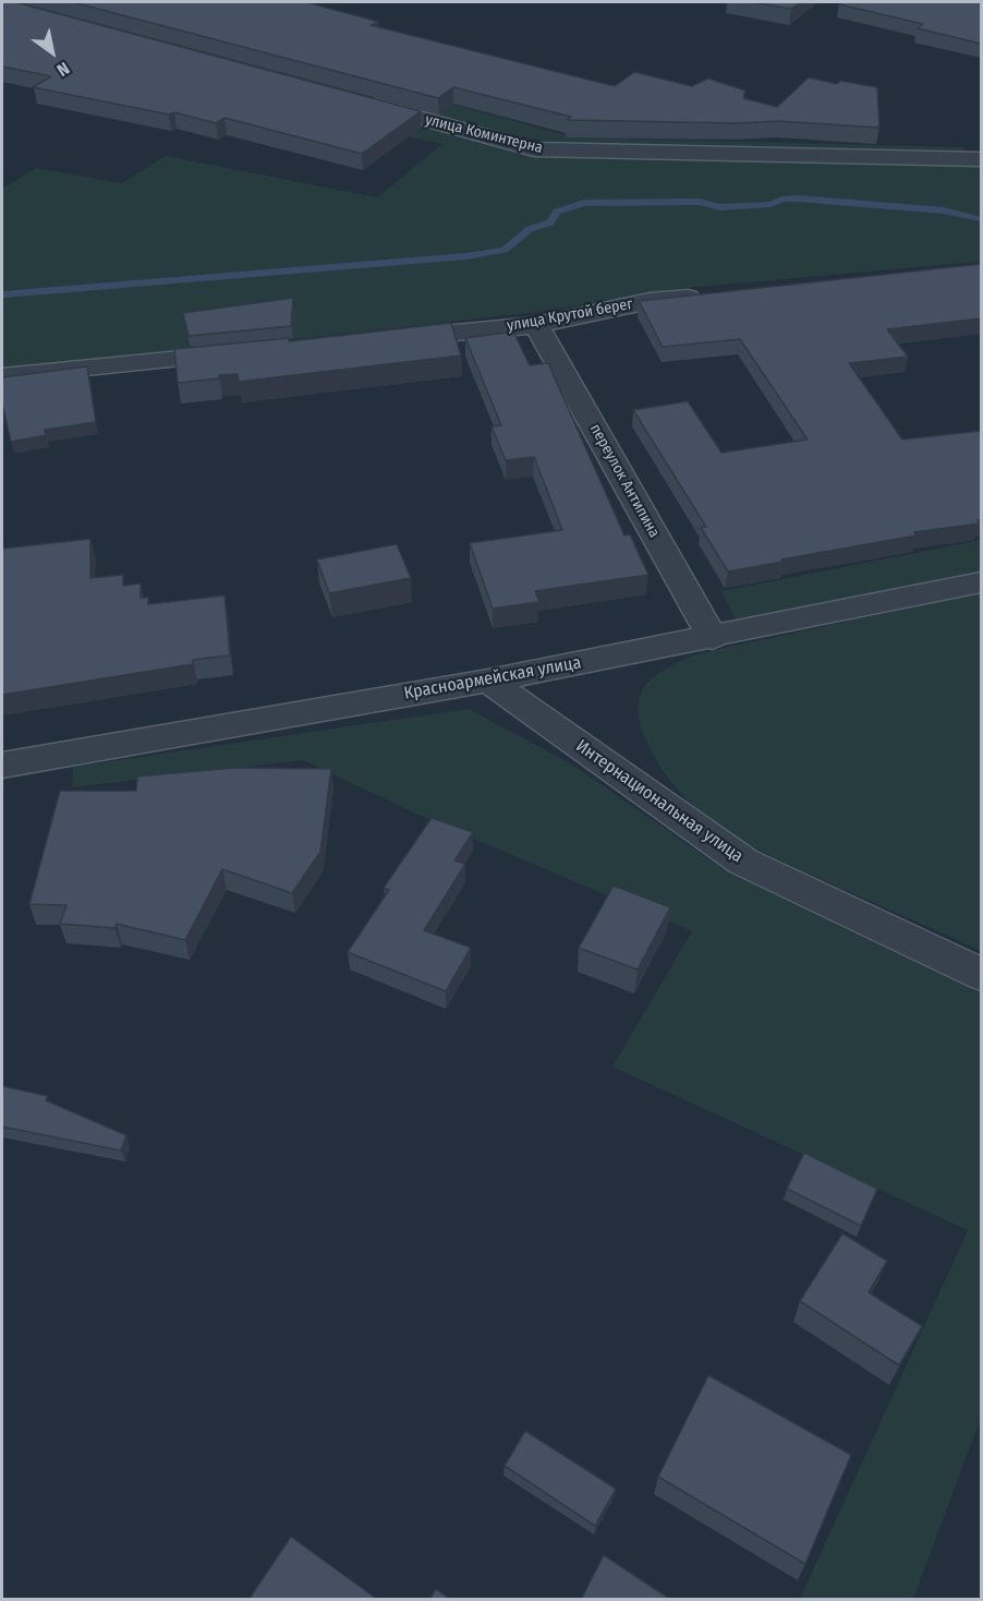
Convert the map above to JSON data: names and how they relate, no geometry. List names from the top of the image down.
{
  "streets": {
    "street": [
      "улица Коминтерна",
      "улица Крутой берег",
      "переулок Антипина",
      "Красноармейская улица",
      "Интернациональная улица"
    ]
  },
  "crossings": [
    ["улица Крутой берег", "переулок Антипина"],
    ["переулок Антипина", "Красноармейская улица"],
    ["Красноармейская улица", "Интернациональная улица"]
  ],
  "north": "bottom right"
}
